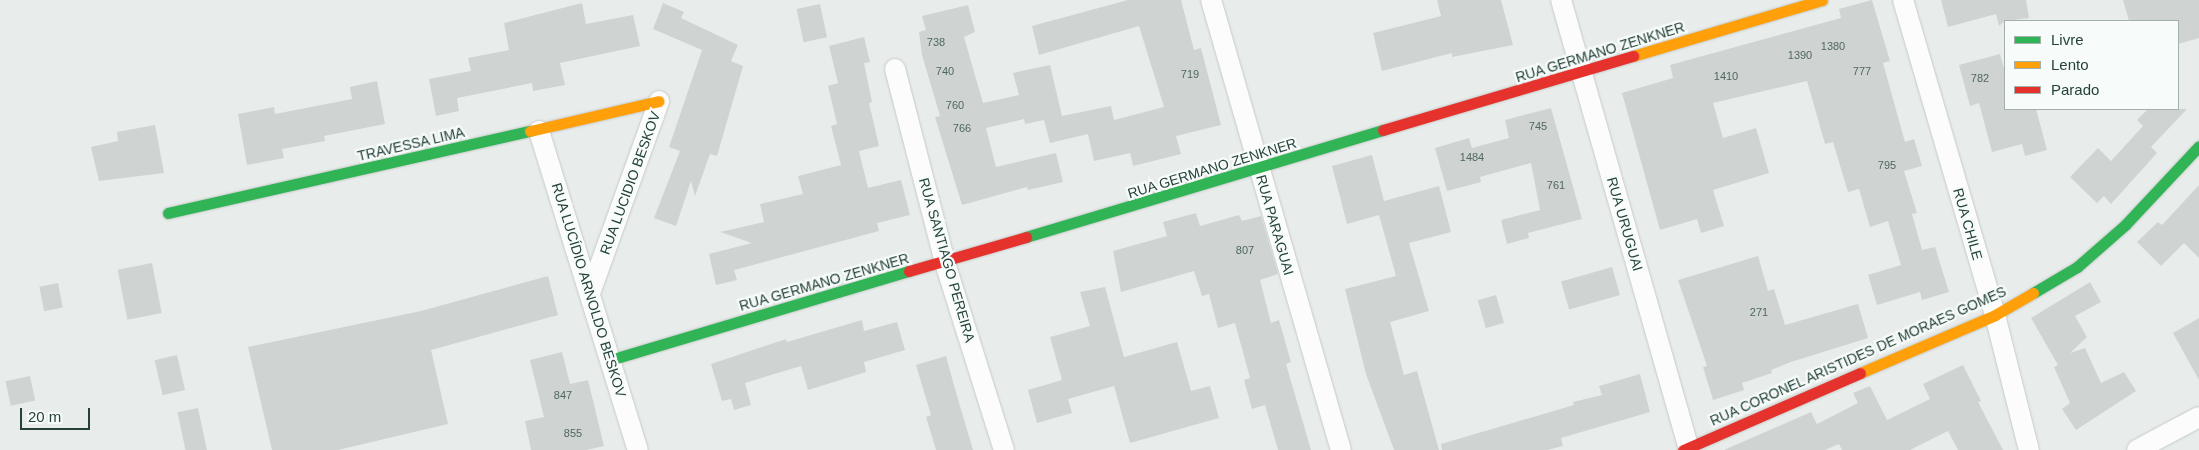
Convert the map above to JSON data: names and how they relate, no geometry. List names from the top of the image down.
{
  "streets": {
    "street": [
      "RUA GERMANO ZENKNER",
      "TRAVESSA LIMA",
      "RUA LUCIDIO BESKOV",
      "RUA URUGUAI",
      "RUA CHILE",
      "RUA PARAGUAI",
      "RUA SANTIAGO PEREIRA",
      "RUA LUCÍDIO ARNOLDO BESKOV",
      "RUA CORONEL ARISTIDES DE MORAES GOMES"
    ]
  },
  "crossings": [
    ["RUA GERMANO ZENKNER", "RUA URUGUAI"],
    ["RUA GERMANO ZENKNER", "RUA PARAGUAI"],
    ["RUA GERMANO ZENKNER", "RUA SANTIAGO PEREIRA"],
    ["RUA GERMANO ZENKNER", "RUA LUCÍDIO ARNOLDO BESKOV"],
    ["TRAVESSA LIMA", "RUA LUCIDIO BESKOV"],
    ["TRAVESSA LIMA", "RUA LUCÍDIO ARNOLDO BESKOV"],
    ["RUA LUCIDIO BESKOV", "RUA LUCÍDIO ARNOLDO BESKOV"],
    ["RUA URUGUAI", "RUA CORONEL ARISTIDES DE MORAES GOMES"],
    ["RUA CHILE", "RUA CORONEL ARISTIDES DE MORAES GOMES"]
  ],
  "house_numbers": [
    "738",
    "1380",
    "1390",
    "740",
    "777",
    "719",
    "1410",
    "782",
    "760",
    "745",
    "766",
    "1484",
    "795",
    "761",
    "807",
    "271",
    "847",
    "855"
  ],
  "legend": ["Livre", "Lento", "Parado"],
  "scale_bar": "20 m"
}
